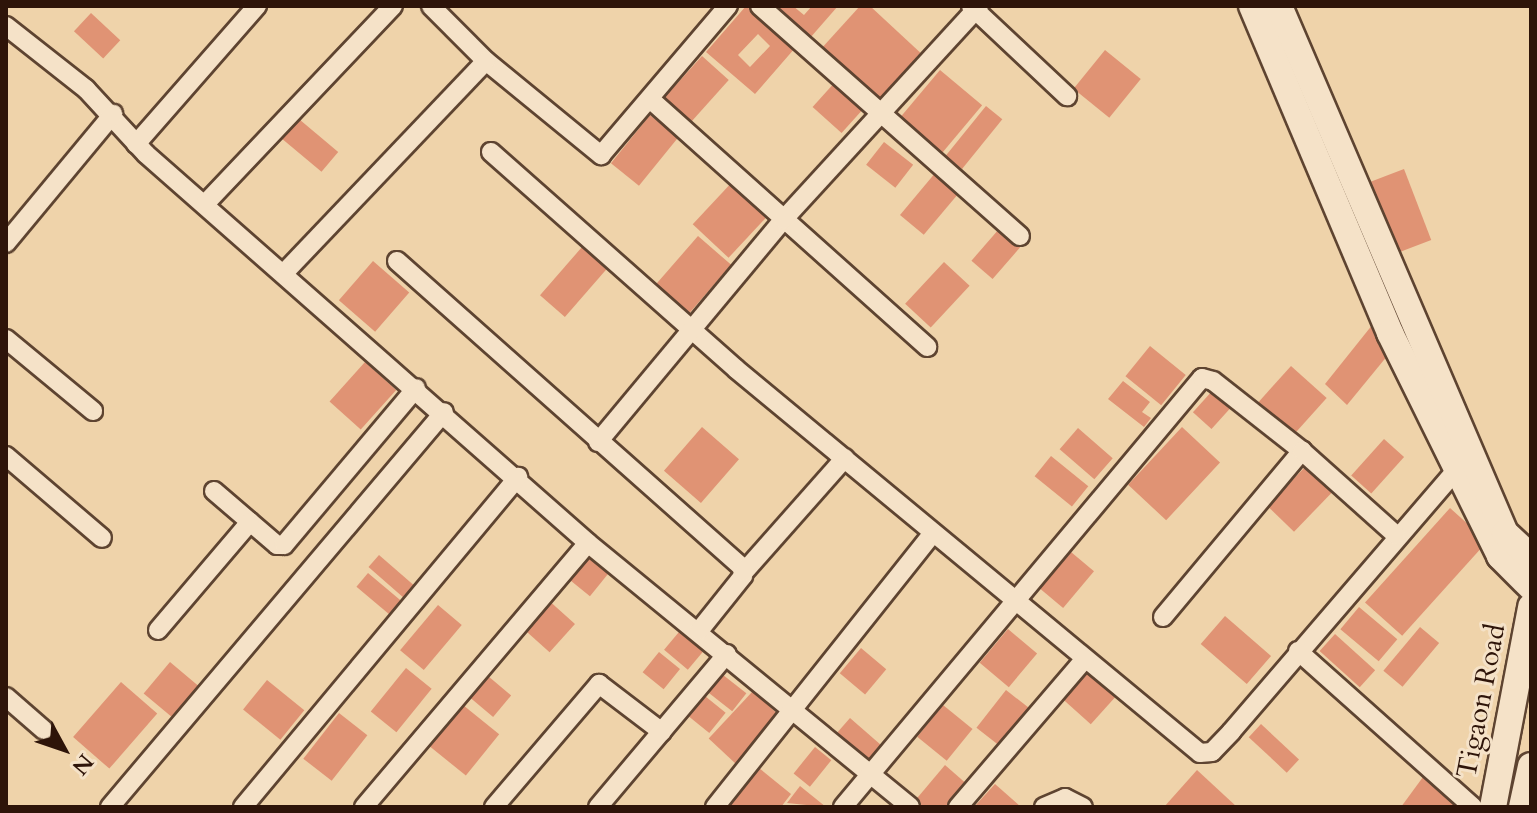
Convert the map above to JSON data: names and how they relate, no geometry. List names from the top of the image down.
{
  "streets": {
    "street": ["Tigaon Road"]
  },
  "north": "bottom right"
}
